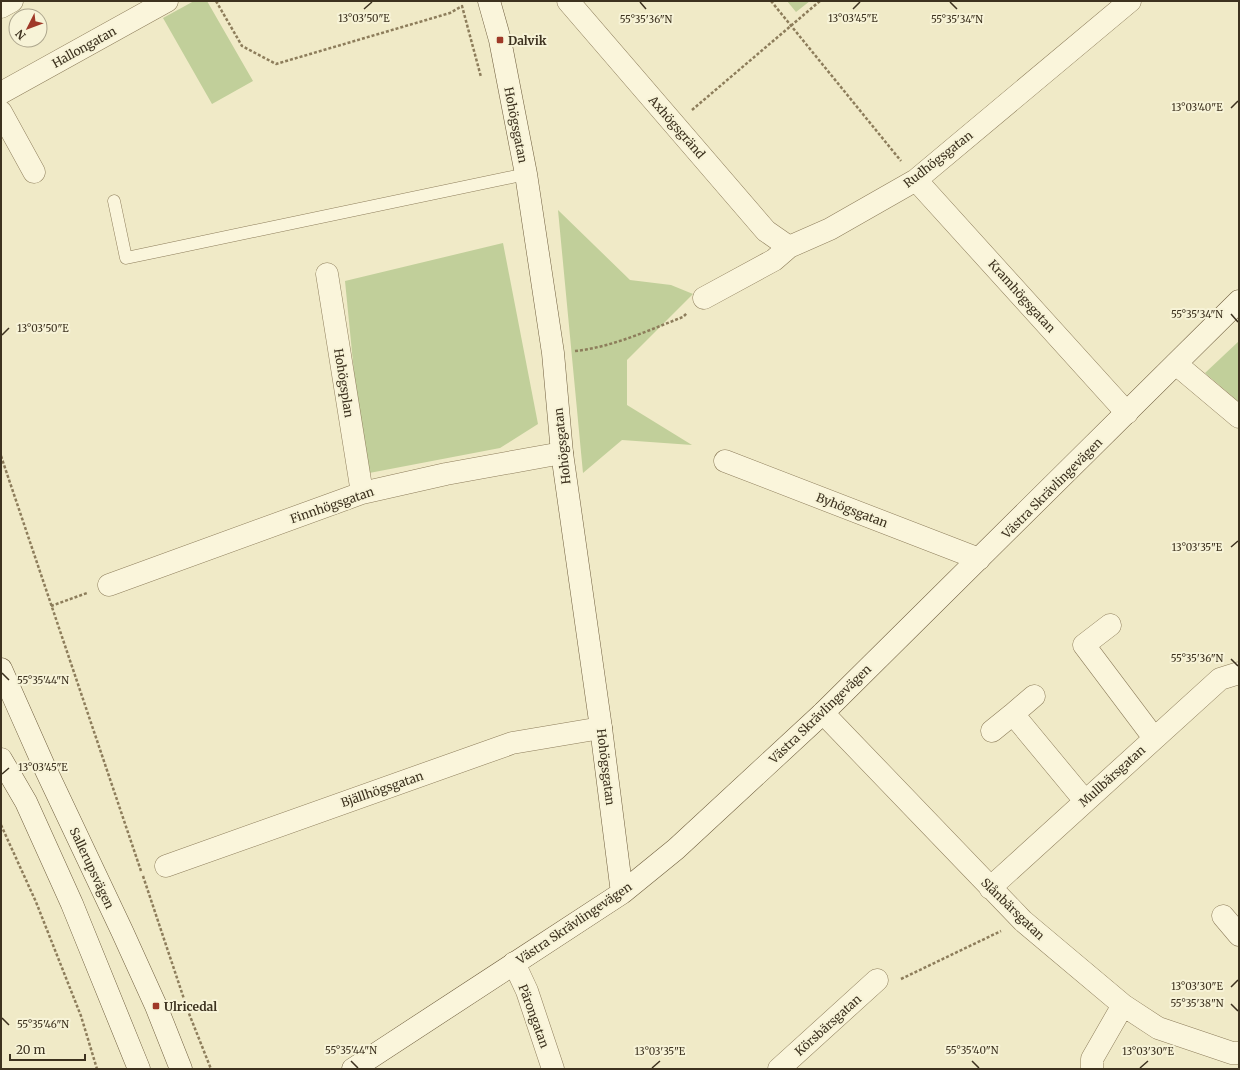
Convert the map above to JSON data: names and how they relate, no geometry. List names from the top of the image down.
{
  "streets": {
    "street": [
      "Hallongatan",
      "Hohögsgatan",
      "Axhögsgränd",
      "Rudhögsgatan",
      "Kramhögsgatan",
      "Hohögsplan",
      "Västra Skrävlingevägen",
      "Finnhögsgatan",
      "Byhögsgatan",
      "Mullbärsgatan",
      "Bjällhögsgatan",
      "Sallerupsvägen",
      "Slånbärsgatan",
      "Pärongatan",
      "Körsbärsgatan"
    ]
  },
  "crossings": [
    ["Hohögsgatan", "Västra Skrävlingevägen"],
    ["Hohögsgatan", "Finnhögsgatan"],
    ["Hohögsgatan", "Bjällhögsgatan"],
    ["Axhögsgränd", "Rudhögsgatan"],
    ["Rudhögsgatan", "Kramhögsgatan"],
    ["Kramhögsgatan", "Västra Skrävlingevägen"],
    ["Hohögsplan", "Finnhögsgatan"],
    ["Västra Skrävlingevägen", "Byhögsgatan"],
    ["Västra Skrävlingevägen", "Slånbärsgatan"],
    ["Västra Skrävlingevägen", "Pärongatan"],
    ["Mullbärsgatan", "Slånbärsgatan"]
  ],
  "places": {
    "transit": ["Dalvik", "Ulricedal"]
  },
  "scale_bar": "20 m",
  "north": "bottom left",
  "coordinates": [
    "13°03'50\"E",
    "13°03'45\"E",
    "55°35'36\"N",
    "55°35'34\"N",
    "13°03'40\"E",
    "13°03'35\"E",
    "55°35'44\"N",
    "13°03'30\"E",
    "55°35'38\"N",
    "55°35'46\"N",
    "55°35'40\"N"
  ]
}
